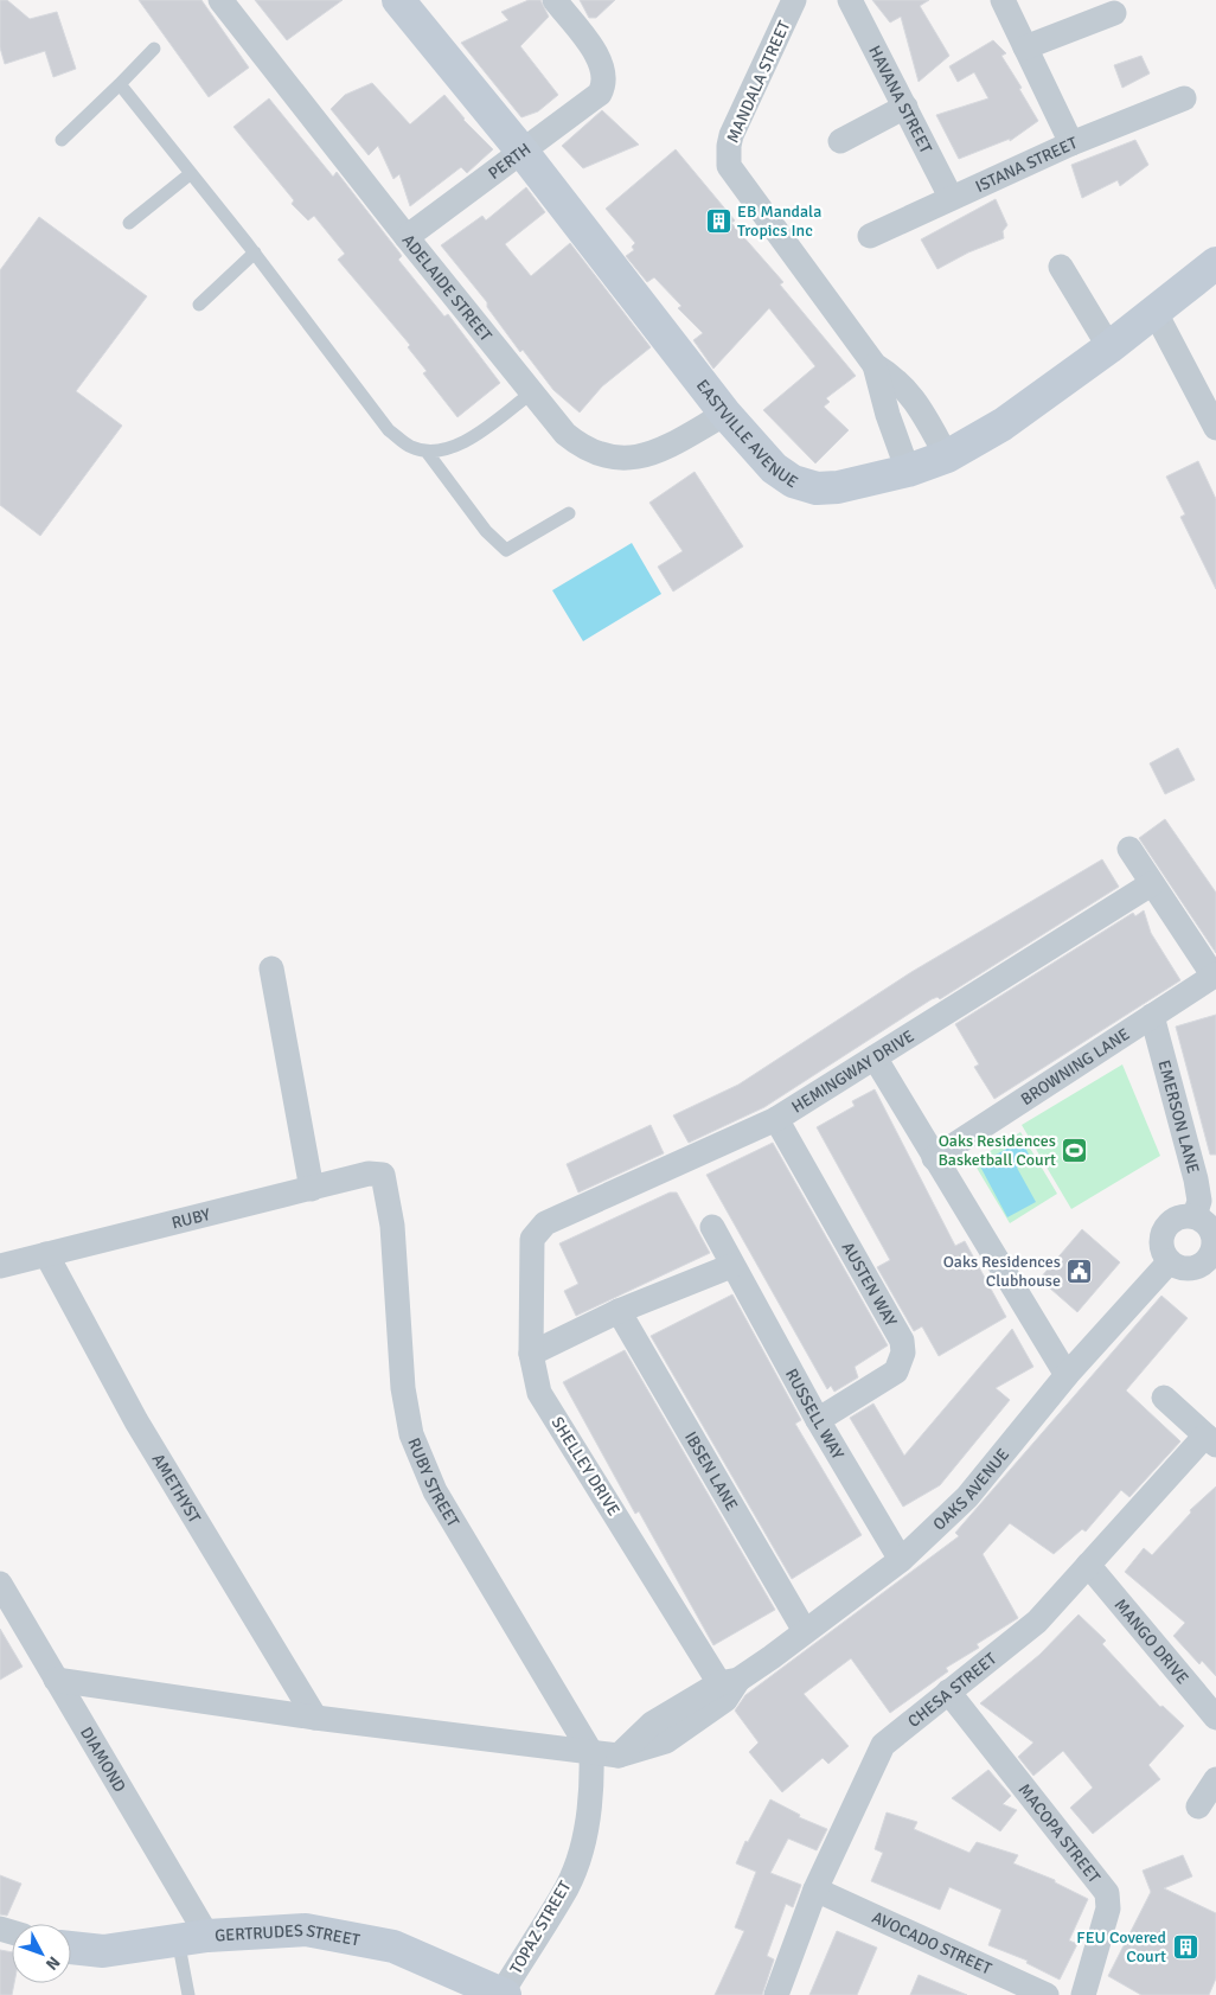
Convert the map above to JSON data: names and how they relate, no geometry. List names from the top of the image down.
{
  "streets": {
    "street": [
      "MANDALA STREET",
      "HAVANA STREET",
      "PERTH",
      "ISTANA STREET",
      "ADELAIDE STREET",
      "EASTVILLE AVENUE",
      "BROWNING LANE",
      "HEMINGWAY DRIVE",
      "EMERSON LANE",
      "RUBY",
      "AUSTEN WAY",
      "RUSSELL WAY",
      "SHELLEY DRIVE",
      "IBSEN LANE",
      "RUBY STREET",
      "OAKS AVENUE",
      "AMETHYST",
      "MANGO DRIVE",
      "CHESA STREET",
      "DIAMOND",
      "MACOPA STREET",
      "TOPAZ STREET",
      "GERTRUDES STREET",
      "AVOCADO STREET"
    ]
  },
  "crossings": [
    ["HAVANA STREET", "ISTANA STREET"],
    ["PERTH", "ADELAIDE STREET"],
    ["PERTH", "EASTVILLE AVENUE"],
    ["ADELAIDE STREET", "EASTVILLE AVENUE"],
    ["BROWNING LANE", "EMERSON LANE"],
    ["HEMINGWAY DRIVE", "AUSTEN WAY"],
    ["HEMINGWAY DRIVE", "SHELLEY DRIVE"],
    ["EMERSON LANE", "OAKS AVENUE"],
    ["RUBY", "RUBY STREET"],
    ["RUBY", "AMETHYST"],
    ["AUSTEN WAY", "RUSSELL WAY"],
    ["RUSSELL WAY", "OAKS AVENUE"],
    ["SHELLEY DRIVE", "OAKS AVENUE"],
    ["IBSEN LANE", "OAKS AVENUE"],
    ["RUBY STREET", "OAKS AVENUE"],
    ["RUBY STREET", "TOPAZ STREET"],
    ["OAKS AVENUE", "AMETHYST"],
    ["OAKS AVENUE", "DIAMOND"],
    ["OAKS AVENUE", "TOPAZ STREET"],
    ["MANGO DRIVE", "CHESA STREET"],
    ["CHESA STREET", "MACOPA STREET"],
    ["CHESA STREET", "AVOCADO STREET"],
    ["DIAMOND", "GERTRUDES STREET"],
    ["TOPAZ STREET", "GERTRUDES STREET"]
  ],
  "places": {
    "building": ["EB Mandala Tropics Inc", "FEU Covered Court"],
    "sports": ["Oaks Residences Basketball Court"],
    "public building": ["Oaks Residences Clubhouse"]
  },
  "north": "bottom right"
}
